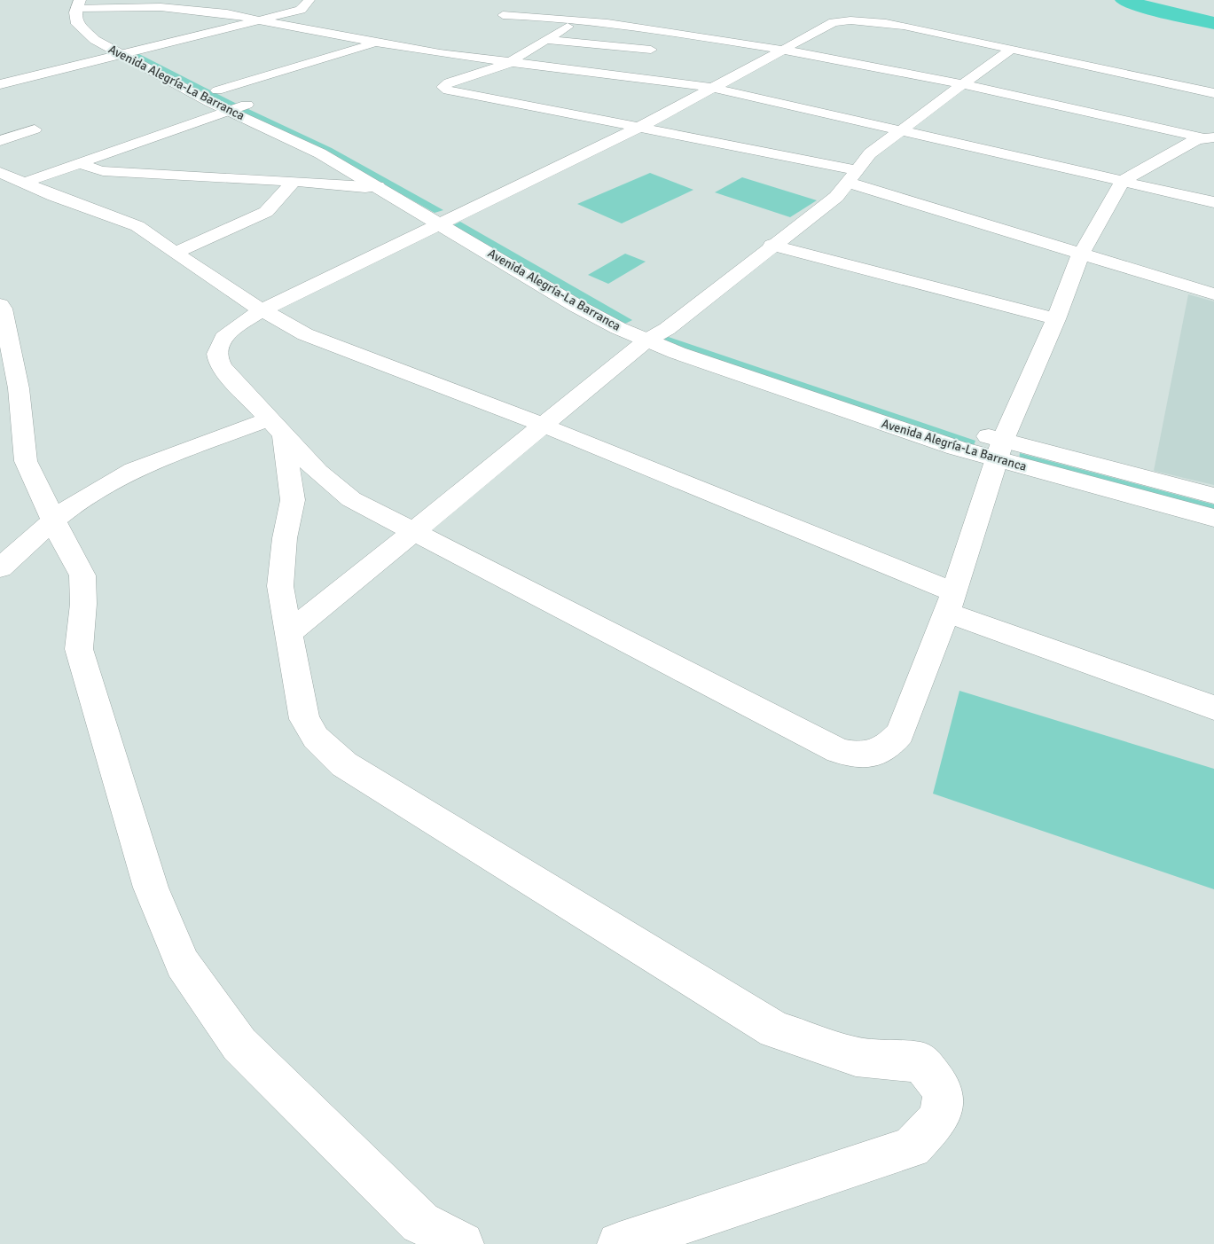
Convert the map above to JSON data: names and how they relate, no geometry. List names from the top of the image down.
{
  "streets": {
    "main road": ["Avenida Alegría-La Barranca"]
  }
}
